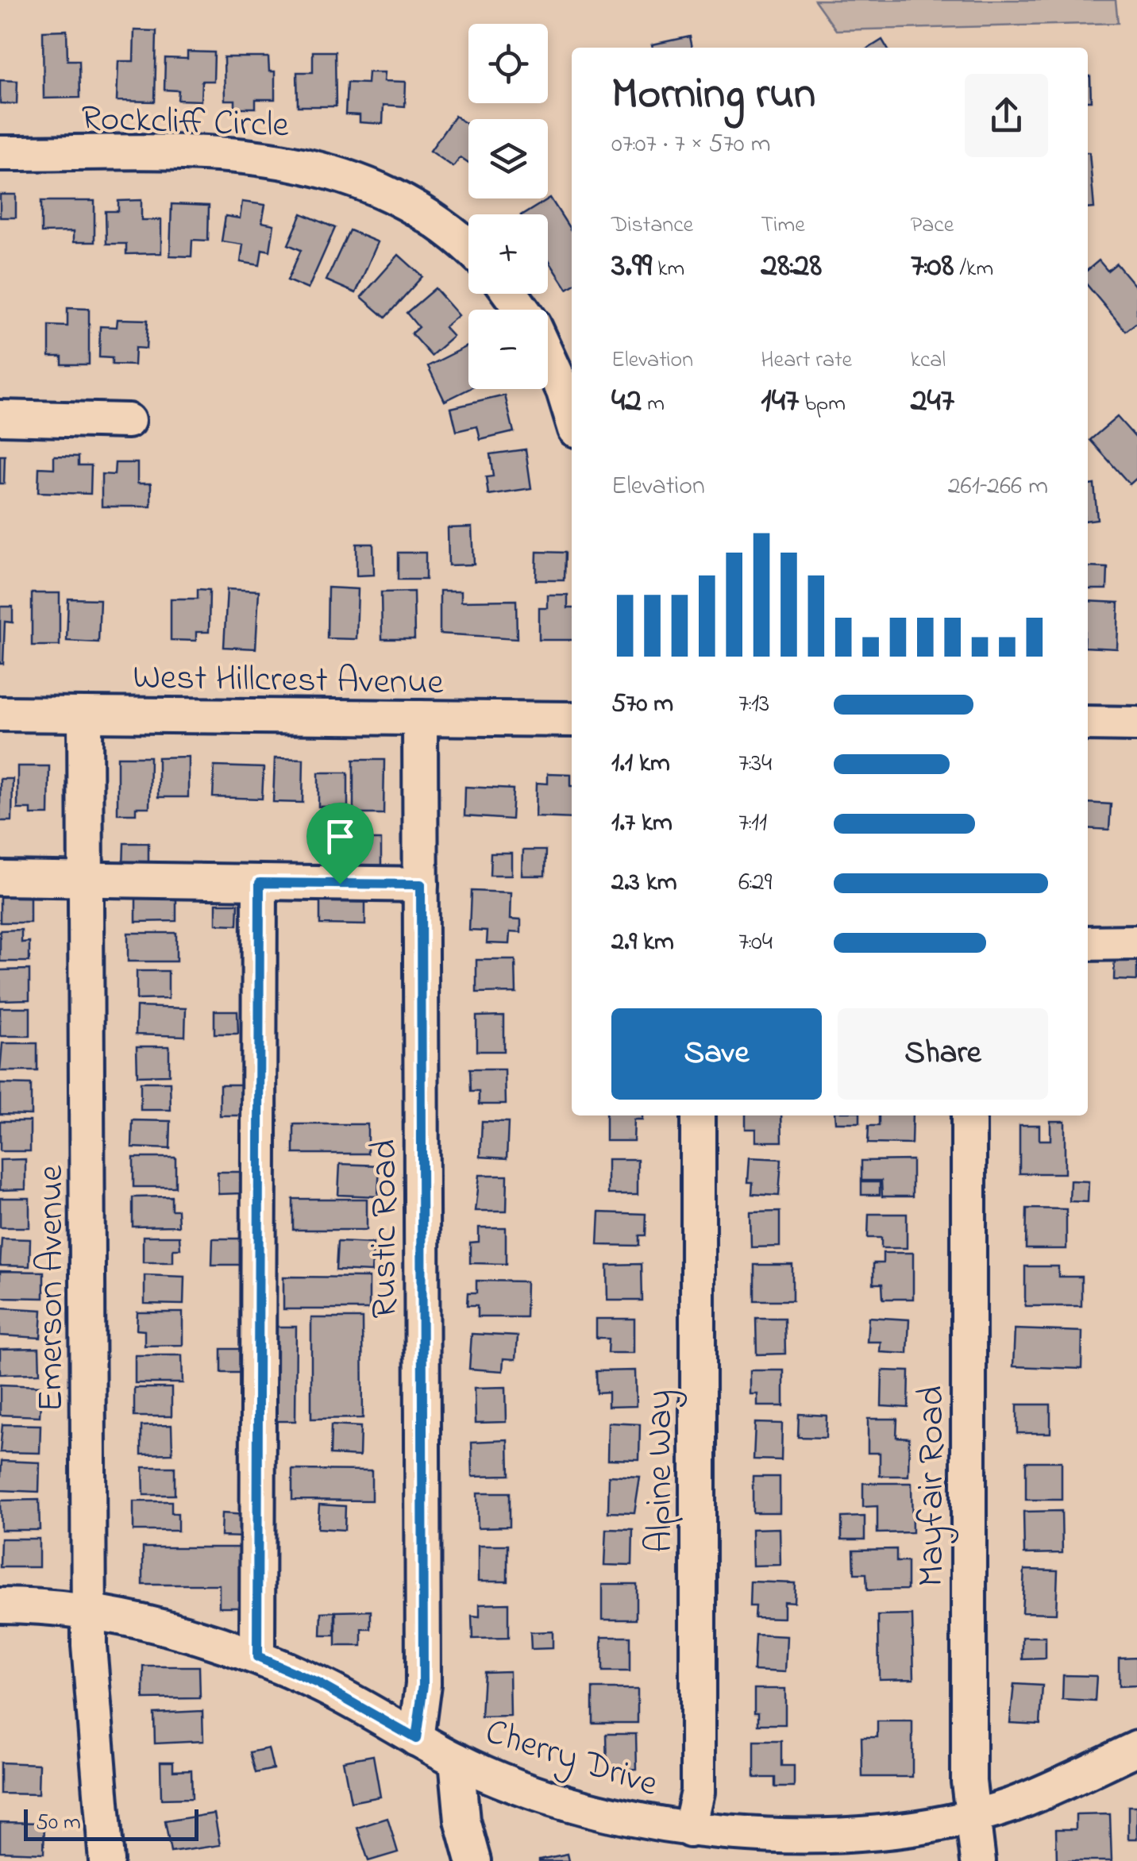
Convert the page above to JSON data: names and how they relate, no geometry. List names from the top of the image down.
{
  "streets": {
    "street": [
      "Rockcliff Circle",
      "West Hillcrest Avenue",
      "Rustic Road",
      "Emerson Avenue",
      "Alpine Way",
      "Mayfair Road",
      "Cherry Drive"
    ]
  },
  "crossings": [
    ["West Hillcrest Avenue", "Rustic Road"],
    ["West Hillcrest Avenue", "Emerson Avenue"],
    ["Rustic Road", "Cherry Drive"],
    ["Emerson Avenue", "Cherry Drive"],
    ["Alpine Way", "Cherry Drive"],
    ["Mayfair Road", "Cherry Drive"]
  ],
  "scale_bar": "50 m",
  "page": {
    "map_buttons": ["+", "−"],
    "heading": ["Morning run", "07:07 · 7 × 570 m"],
    "stats": [
      ["Distance", "3.99 km"],
      ["Time", "28:28"],
      ["Pace", "7:08 /km"],
      ["Elevation", "42 m"],
      ["Heart rate", "147 bpm"],
      ["kcal", "247"]
    ],
    "chart": ["Elevation", "261–266 m"],
    "list": [
      {
        "name": "570 m",
        "note": "7:13"
      },
      {
        "name": "1.1 km",
        "note": "7:34"
      },
      {
        "name": "1.7 km",
        "note": "7:11"
      },
      {
        "name": "2.3 km",
        "note": "6:29"
      },
      {
        "name": "2.9 km",
        "note": "7:04"
      }
    ],
    "buttons": ["Save", "Share"],
    "scale": "50 m"
  }
}
